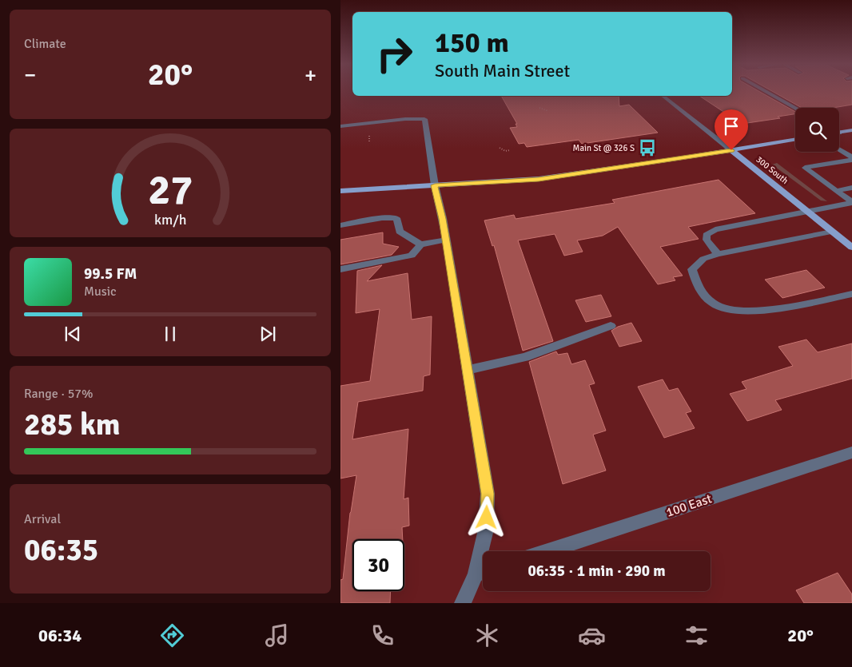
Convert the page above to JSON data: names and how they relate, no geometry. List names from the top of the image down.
{
  "streets": {
    "main road": ["300 South"],
    "street": ["100 East"]
  },
  "places": {
    "bus stop": ["Main St @ 326 S"]
  },
  "page": {
    "tile": [
      "Climate",
      ["Range · 57%", "285 km"],
      ["Arrival", "06:35"]
    ],
    "turn": ["150 m", "South Main Street"],
    "heat": ["−", "20°", "+"],
    "song": ["99.5 FM", "Music"],
    "limit": "30",
    "trip": "06:35 · 1 min · 290 m",
    "tabs": ["06:34", "20°"],
    "gauge": ["27", "km/h"]
  }
}
